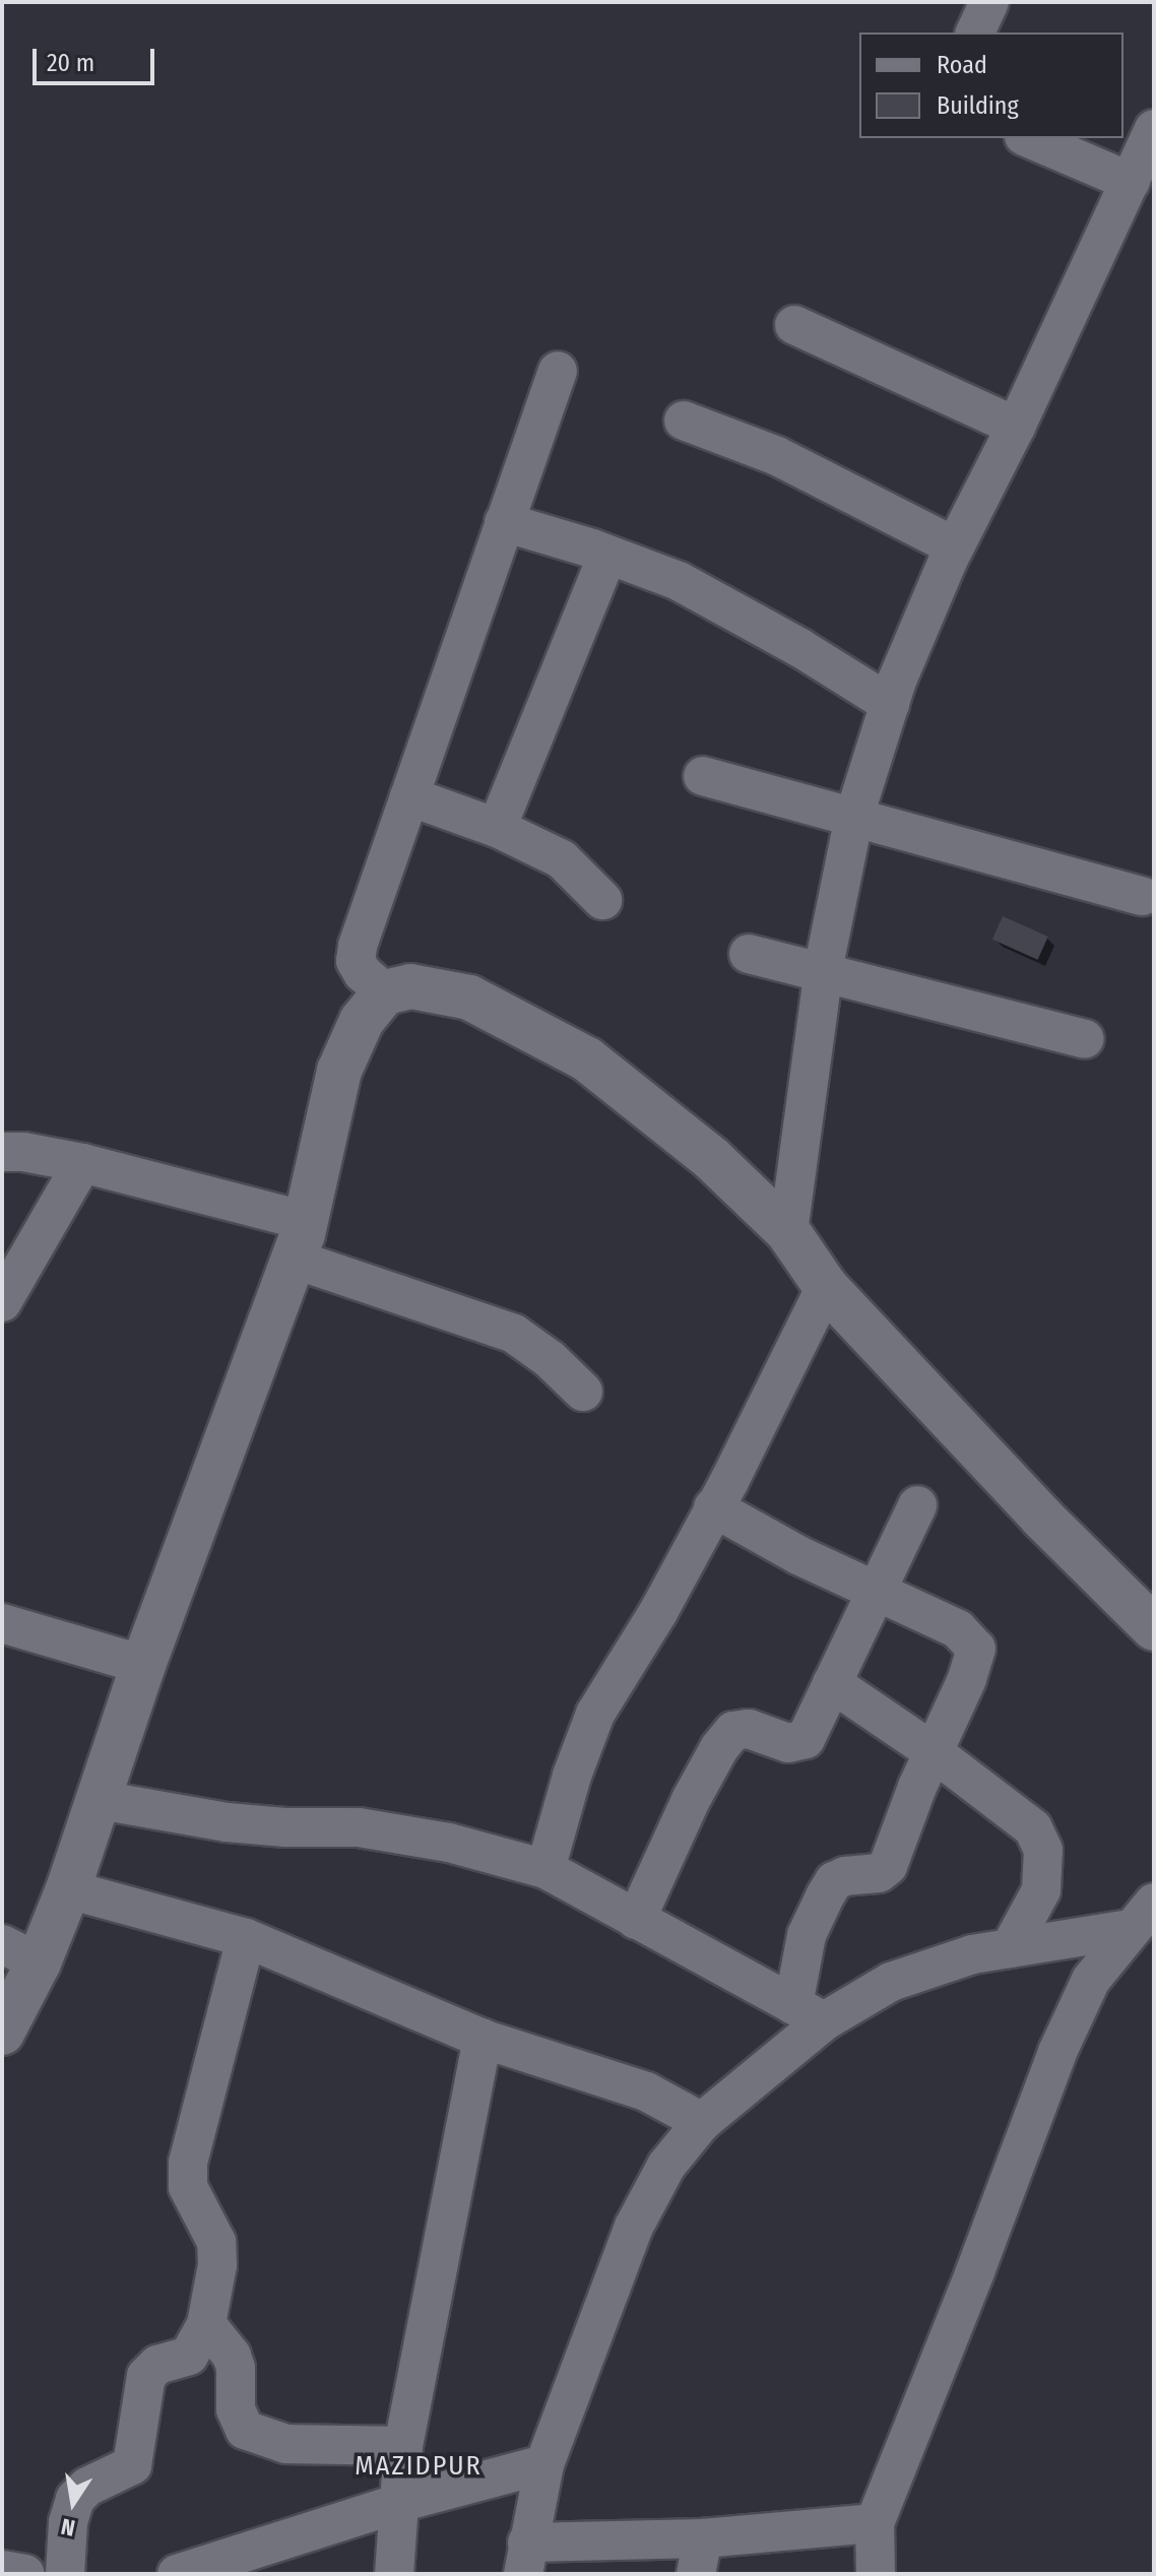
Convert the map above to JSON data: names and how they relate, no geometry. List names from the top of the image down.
{
  "districts": ["MAZIDPUR"],
  "legend": ["Road", "Building"],
  "scale_bar": "20 m",
  "north": "bottom"
}
